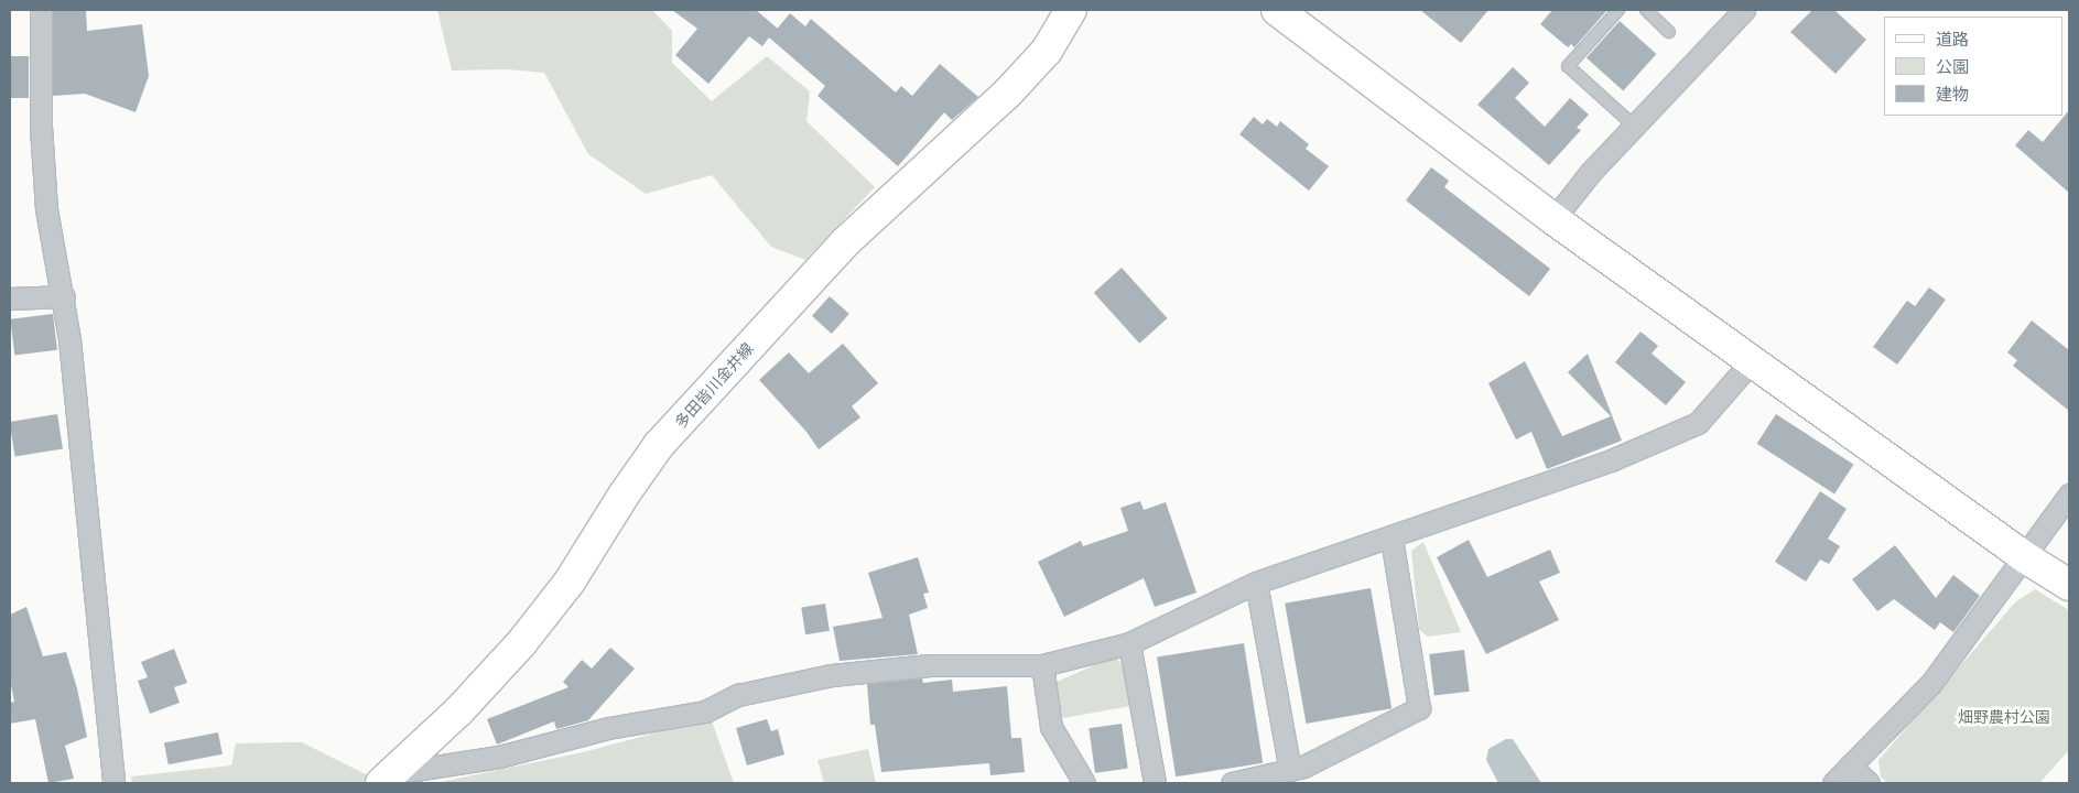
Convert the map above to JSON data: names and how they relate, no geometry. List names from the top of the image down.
{
  "streets": {
    "main road": ["多田皆川金井線"]
  },
  "parks": ["畑野農村公園"],
  "legend": ["道路", "公園", "建物"]
}
